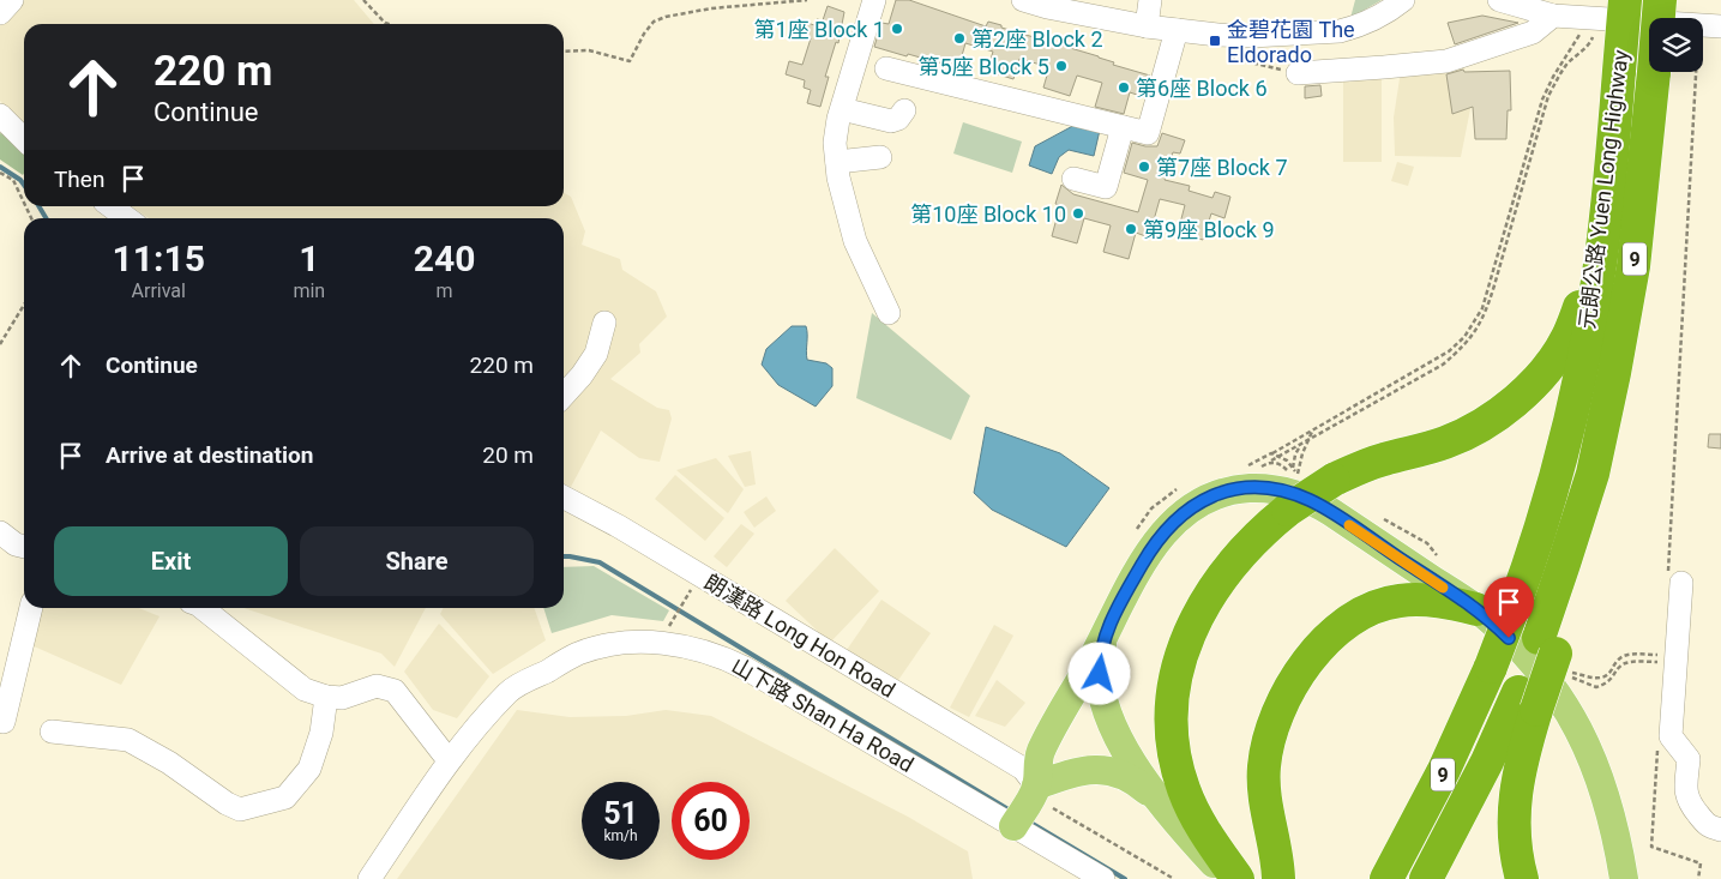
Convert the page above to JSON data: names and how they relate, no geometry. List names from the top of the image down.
{
  "streets": {
    "highway": ["元朗公路 Yuen Long Highway", "9"],
    "street": ["朗漢路 Long Hon Road", "山下路 Shan Ha Road"]
  },
  "crossings": [
    ["朗漢路 Long Hon Road", "山下路 Shan Ha Road"]
  ],
  "places": {
    "other": [
      "第1座 Block 1",
      "第2座 Block 2",
      "第5座 Block 5",
      "第6座 Block 6",
      "第7座 Block 7",
      "第10座 Block 10",
      "第9座 Block 9"
    ],
    "transit": ["金碧花園 The Eldorado"]
  },
  "page": {
    "turn": ["220 m", "Continue"],
    "then": "Then",
    "eta": [
      "11:15",
      "Arrival",
      "1",
      "min",
      "240",
      "m"
    ],
    "list": [
      {
        "name": "Continue",
        "value": "220 m"
      },
      {
        "name": "Arrive at destination",
        "value": "20 m"
      }
    ],
    "buttons": ["Exit", "Share"],
    "speed": "51 km/h",
    "limit": "60"
  }
}
